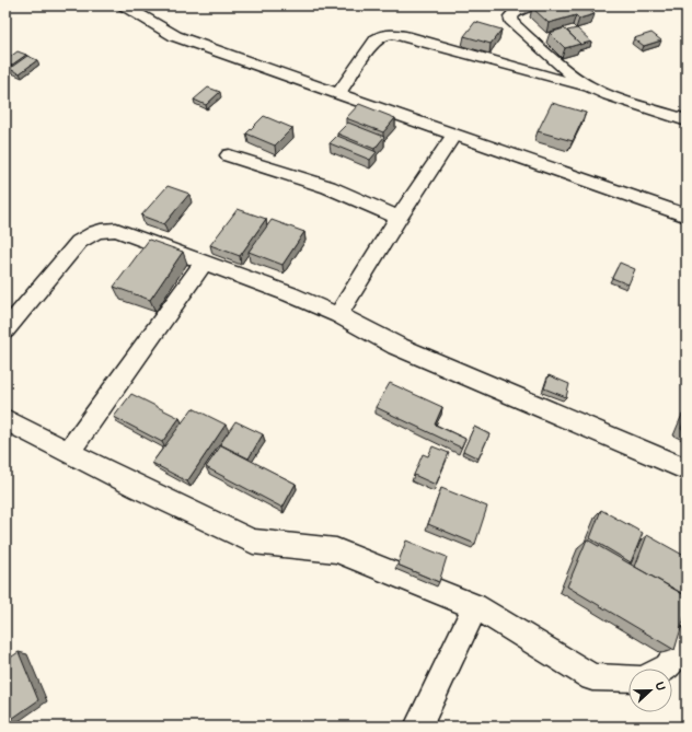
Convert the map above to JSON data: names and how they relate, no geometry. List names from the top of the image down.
{
  "north": "right"
}
